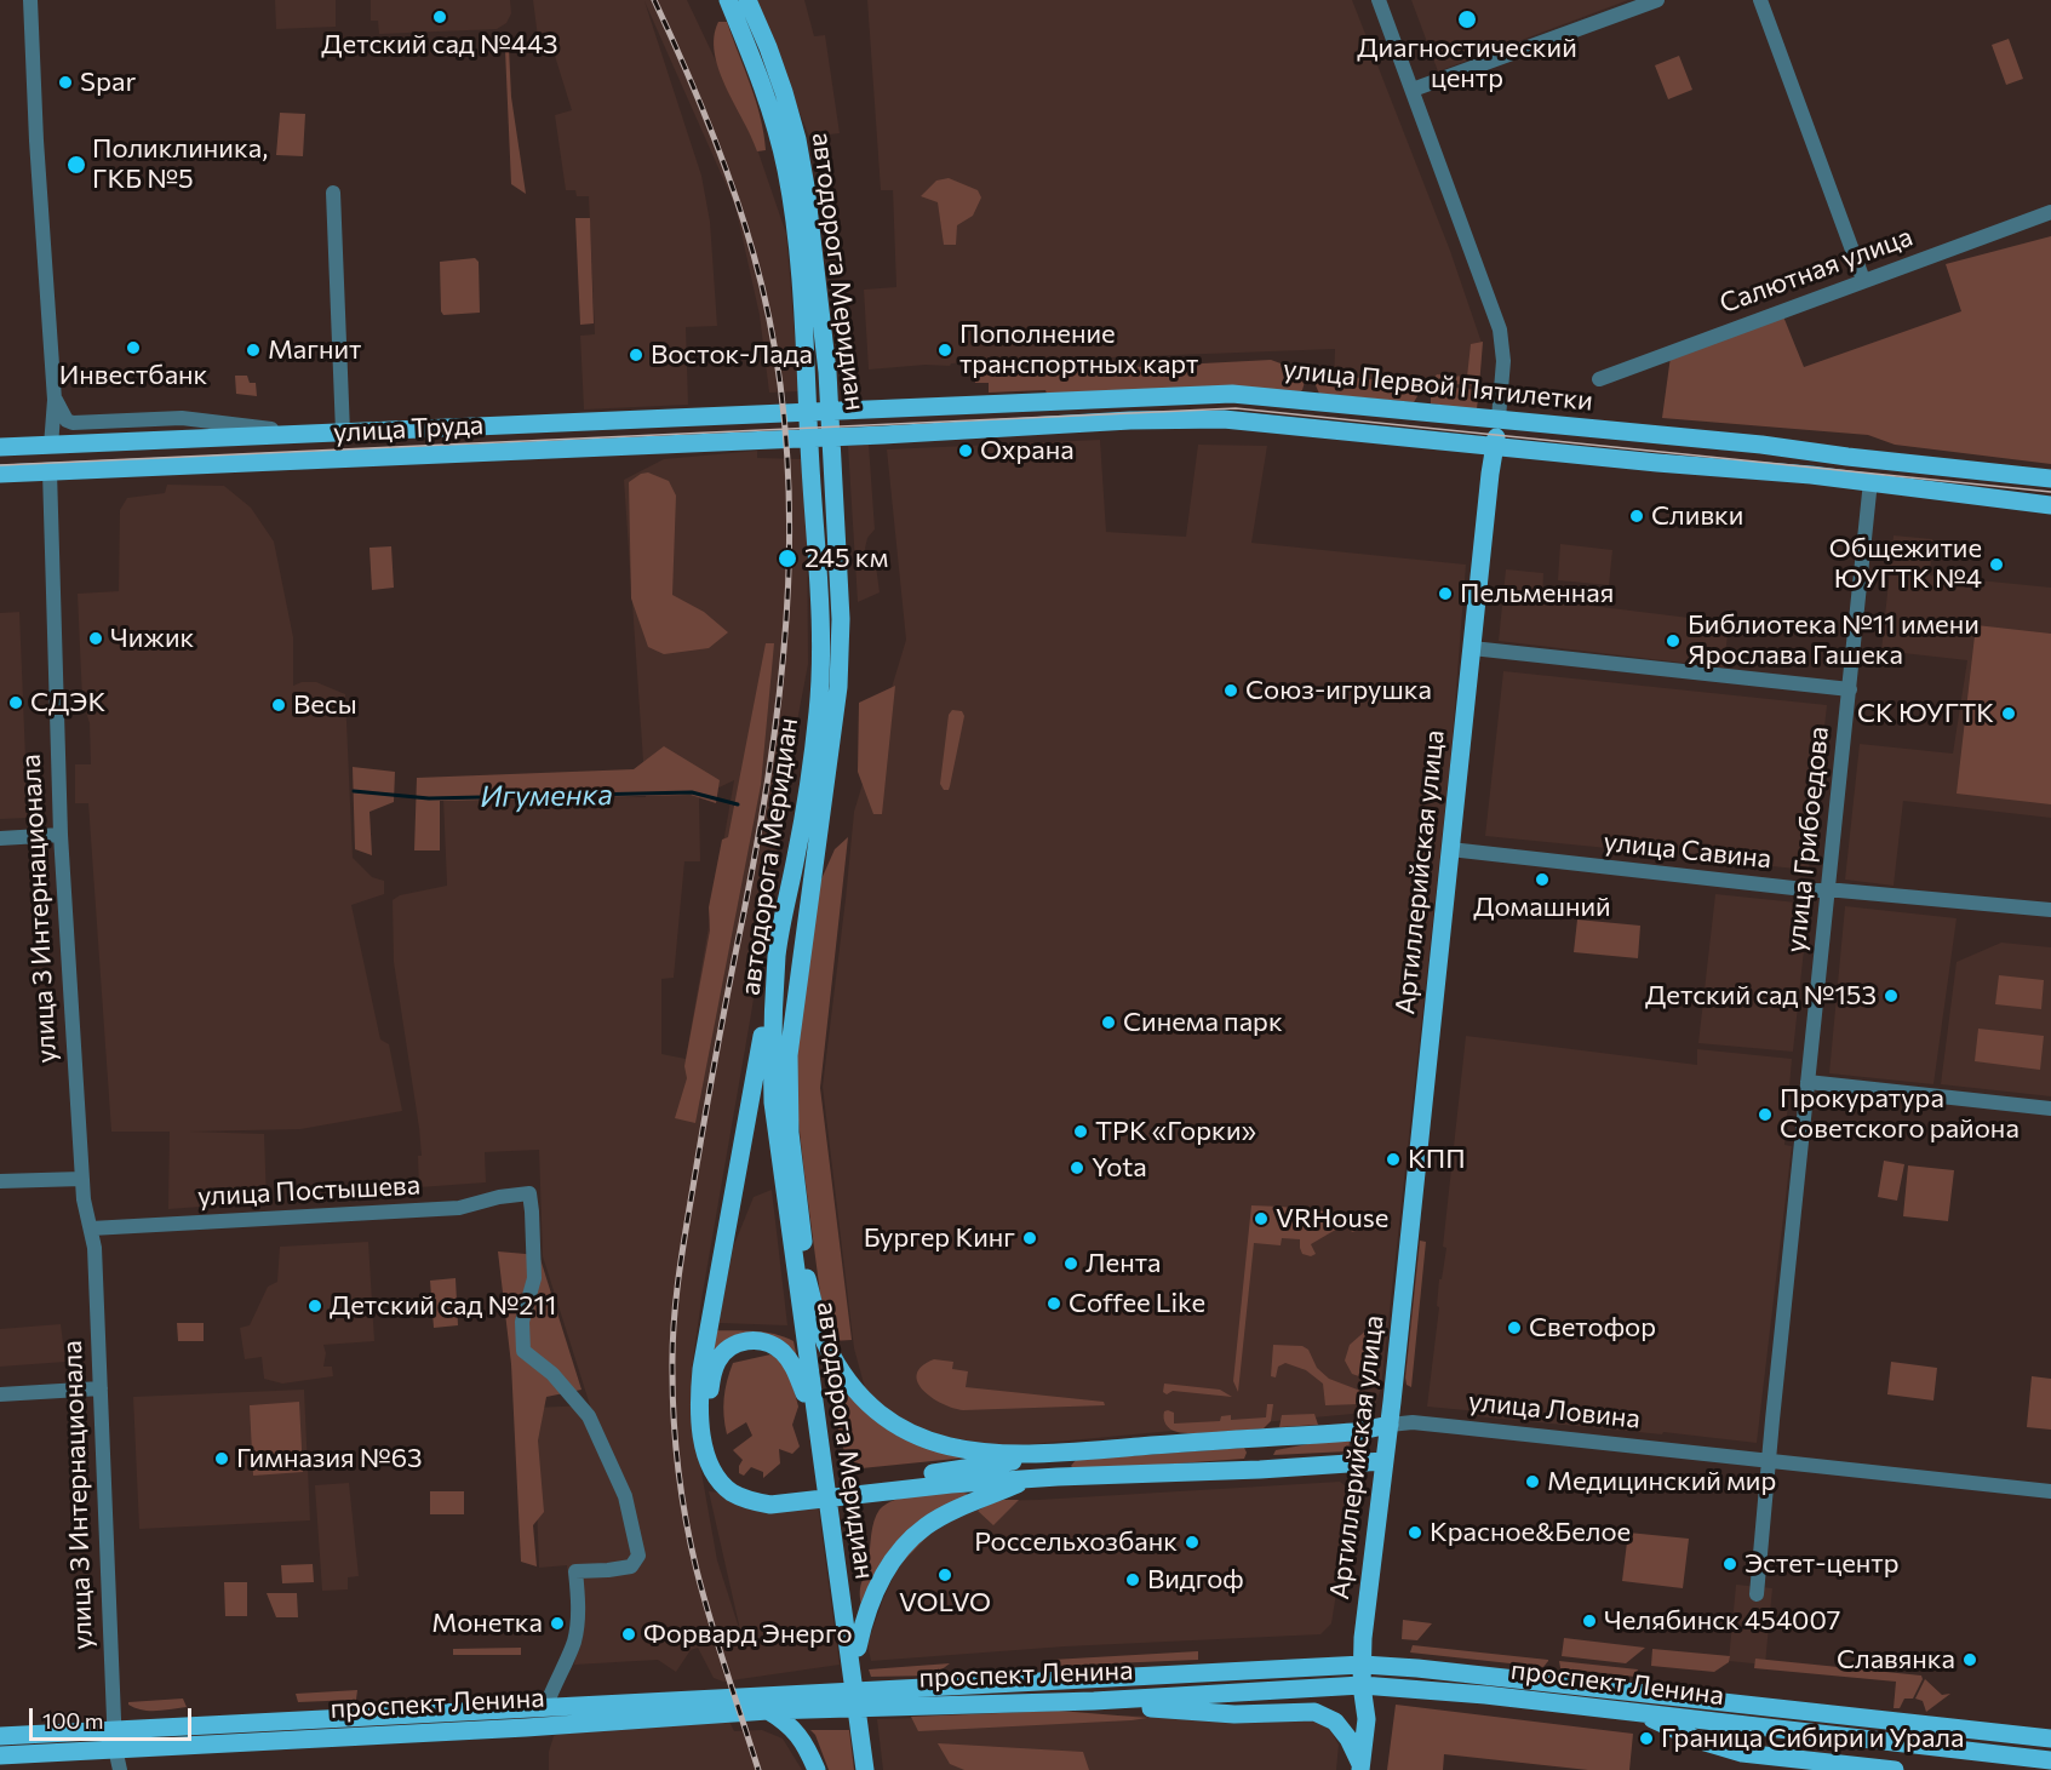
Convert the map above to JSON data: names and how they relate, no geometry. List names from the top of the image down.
{
  "streets": {
    "main road": [
      "автодорога Меридиан",
      "улица Первой Пятилетки",
      "улица Труда",
      "Артиллерийская улица",
      "улица 3 Интернационала",
      "улица Ловина",
      "проспект Ленина"
    ],
    "street": [
      "Салютная улица",
      "улица Грибоедова",
      "улица Савина",
      "улица Постышева"
    ]
  },
  "crossings": [
    ["улица Первой Пятилетки", "улица Труда"],
    ["улица Первой Пятилетки", "улица Грибоедова"],
    ["улица Первой Пятилетки", "Артиллерийская улица"],
    ["улица Труда", "улица 3 Интернационала"],
    ["улица Грибоедова", "улица Савина"],
    ["улица Грибоедова", "улица Ловина"],
    ["улица Савина", "Артиллерийская улица"],
    ["Артиллерийская улица", "улица Ловина"],
    ["Артиллерийская улица", "проспект Ленина"],
    ["улица 3 Интернационала", "улица Постышева"],
    ["улица 3 Интернационала", "проспект Ленина"],
    ["улица Постышева", "проспект Ленина"]
  ],
  "water": ["Игуменка"],
  "places": [
    "Детский сад №443",
    "Диагностический центр",
    "Spar",
    "Поликлиника, ГКБ №5",
    "Инвестбанк",
    "Магнит",
    "Пополнение транспортных карт",
    "Восток-Лада",
    "Охрана",
    "Сливки",
    "245 км",
    "Общежитие ЮУГТК №4",
    "Пельменная",
    "Чижик",
    "Библиотека №11 имени Ярослава Гашека",
    "Союз-игрушка",
    "СДЭК",
    "Весы",
    "СК ЮУГТК",
    "Домашний",
    "Детский сад №153",
    "Синема парк",
    "Прокуратура Советского района",
    "ТРК «Горки»",
    "КПП",
    "Yota",
    "VRHouse",
    "Бургер Кинг",
    "Лента",
    "Coffee Like",
    "Детский сад №211",
    "Светофор",
    "Гимназия №63",
    "Медицинский мир",
    "Красное&Белое",
    "Россельхозбанк",
    "Эстет-центр",
    "VOLVO",
    "Видгоф",
    "Челябинск 454007",
    "Монетка",
    "Форвард Энерго",
    "Славянка",
    "Граница Сибири и Урала"
  ],
  "scale_bar": "100 m"
}
